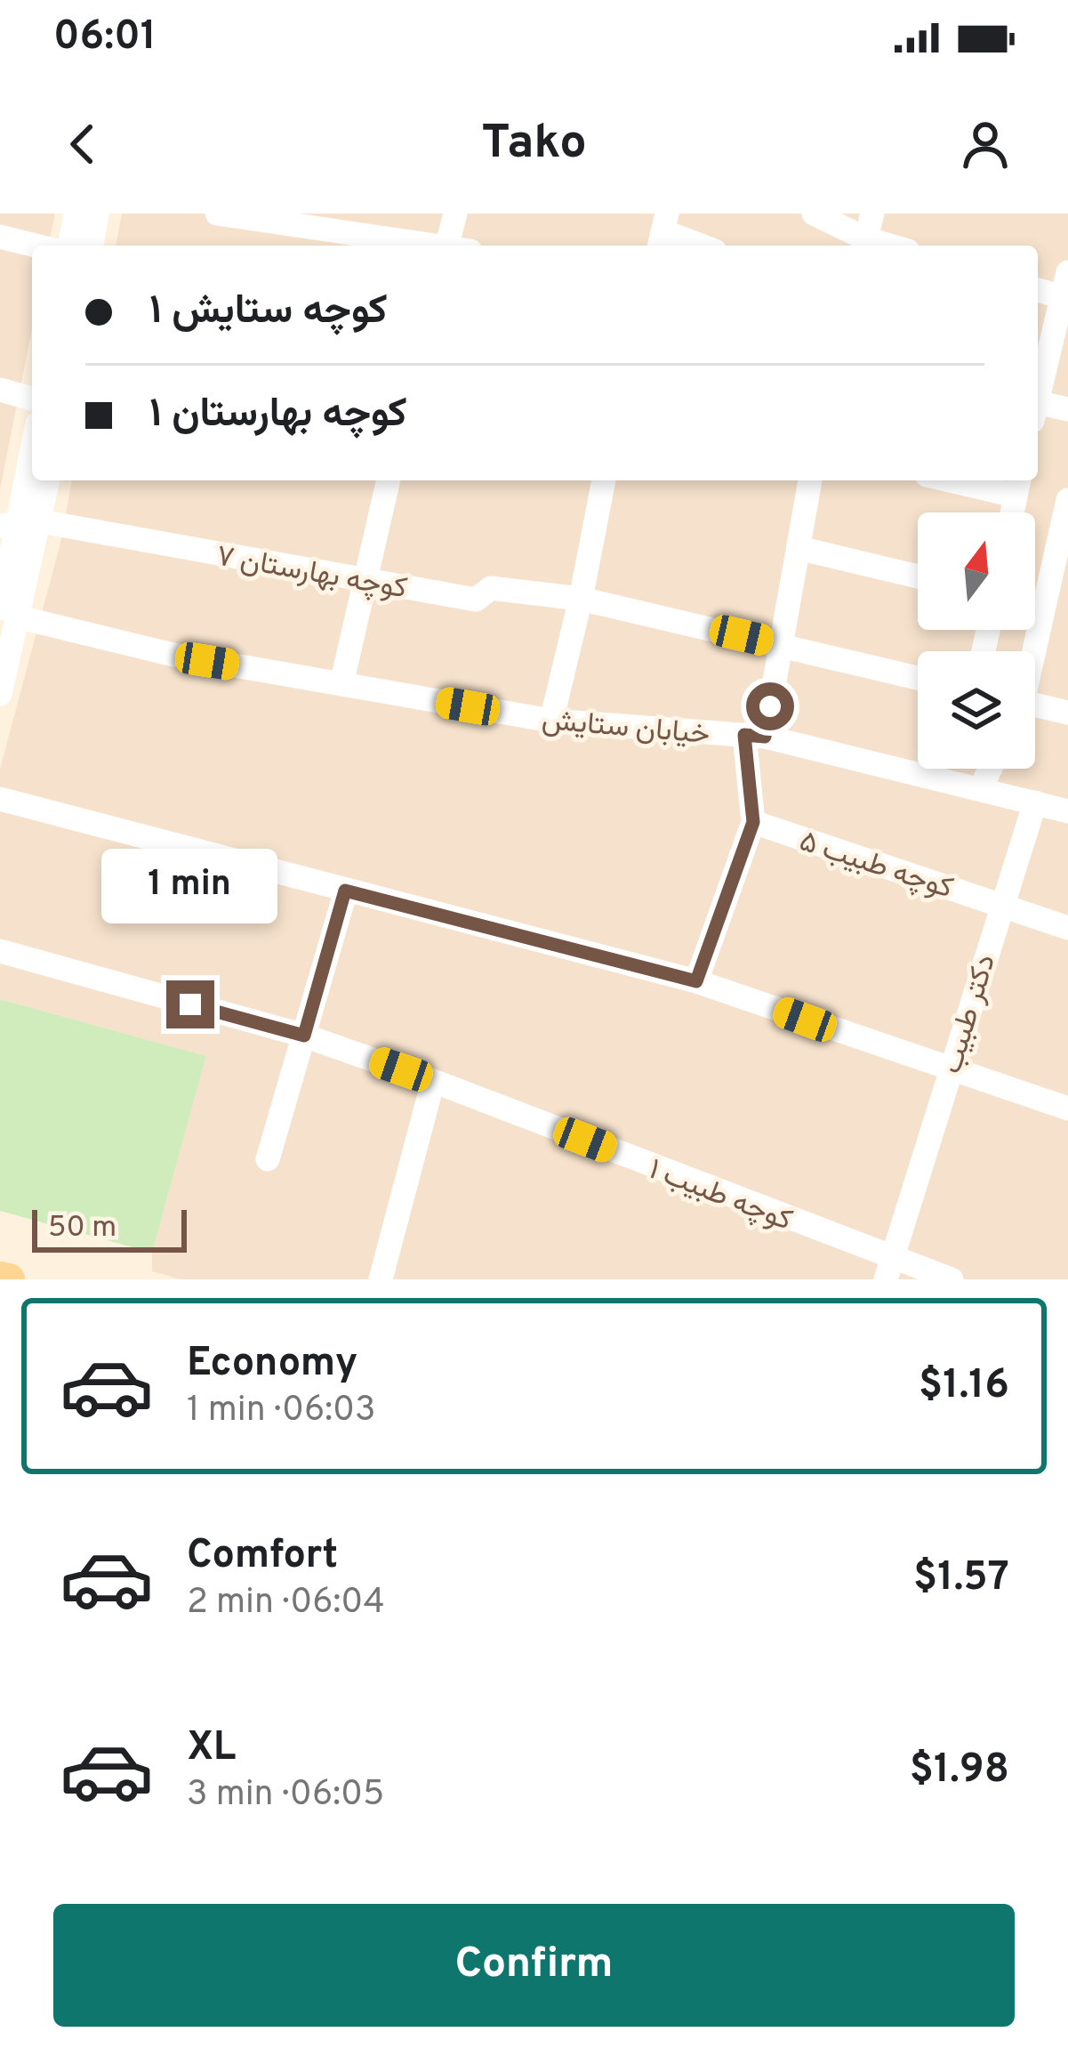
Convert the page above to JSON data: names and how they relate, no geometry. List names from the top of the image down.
{
  "streets": {
    "street": [
      "کوچه بهارستان ۷",
      "خیابان ستایش",
      "کوچه طبیب ۵",
      "دکتر طبیب",
      "کوچه طبیب ۱"
    ]
  },
  "crossings": [
    ["کوچه طبیب ۵", "دکتر طبیب"],
    ["دکتر طبیب", "کوچه طبیب ۱"]
  ],
  "scale_bar": "50 m",
  "north": "top",
  "page": {
    "status": "06:01",
    "header": "Tako",
    "banner": ["کوچه ستایش ۱", "کوچه بهارستان ۱"],
    "bubble": "1 min",
    "scale": "50 m",
    "list": [
      {
        "name": "Economy",
        "note": "1 min · 06:03",
        "value": "$1.16"
      },
      {
        "name": "Comfort",
        "note": "2 min · 06:04",
        "value": "$1.57"
      },
      {
        "name": "XL",
        "note": "3 min · 06:05",
        "value": "$1.98"
      }
    ],
    "buttons": "Confirm"
  }
}
